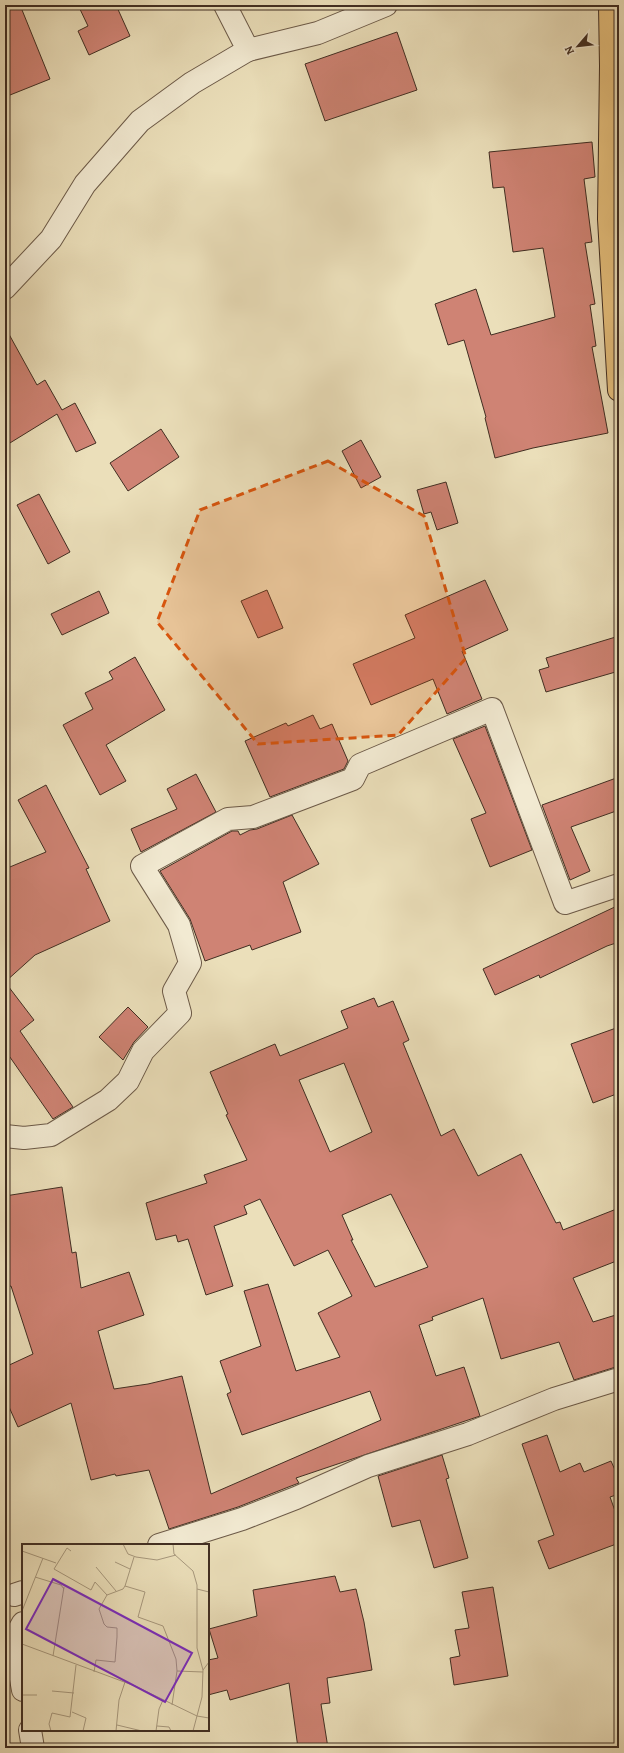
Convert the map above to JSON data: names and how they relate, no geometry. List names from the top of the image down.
{
  "north": "bottom left"
}
